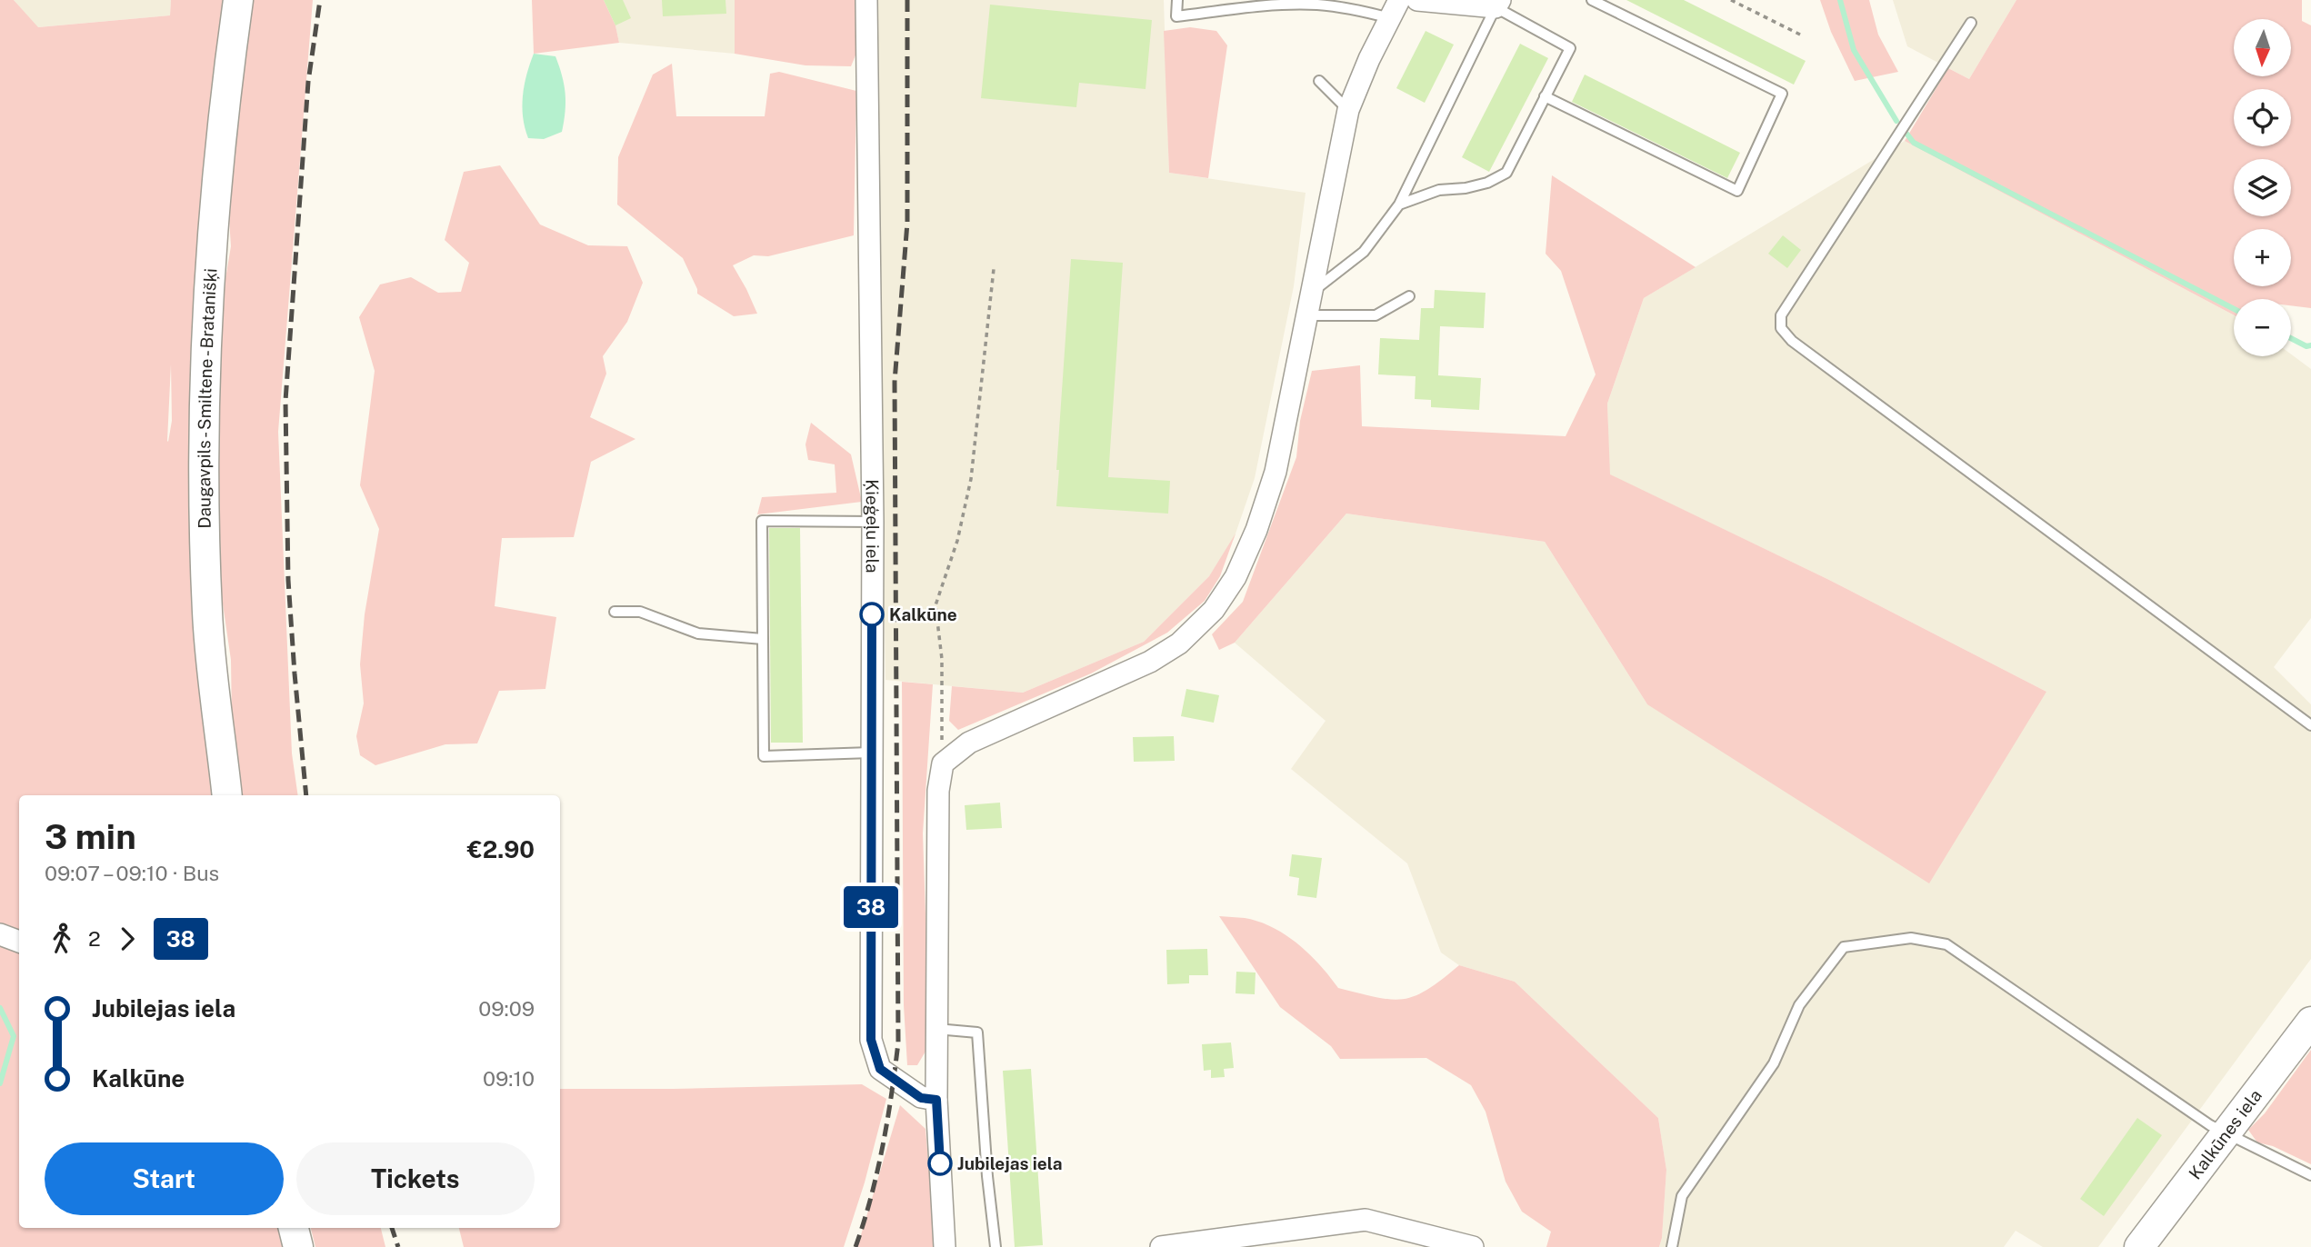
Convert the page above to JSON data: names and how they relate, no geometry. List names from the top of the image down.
{
  "streets": {
    "main road": ["Daugavpils - Smiltene - Bratanišķi", "Kalkūnes iela"],
    "street": ["Ķieģeļu iela"]
  },
  "places": ["Kalkūne", "Jubilejas iela"],
  "lines": ["bus line 38"],
  "north": "bottom",
  "page": {
    "on_map": "38",
    "map_buttons": ["+", "−"],
    "heading": ["3 min", "09:07 – 09:10 · Bus", "€2.90"],
    "legs": ["2", "38"],
    "list": [
      {
        "name": "Jubilejas iela",
        "value": "09:09"
      },
      {
        "name": "Kalkūne",
        "value": "09:10"
      }
    ],
    "buttons": ["Start", "Tickets"]
  }
}
